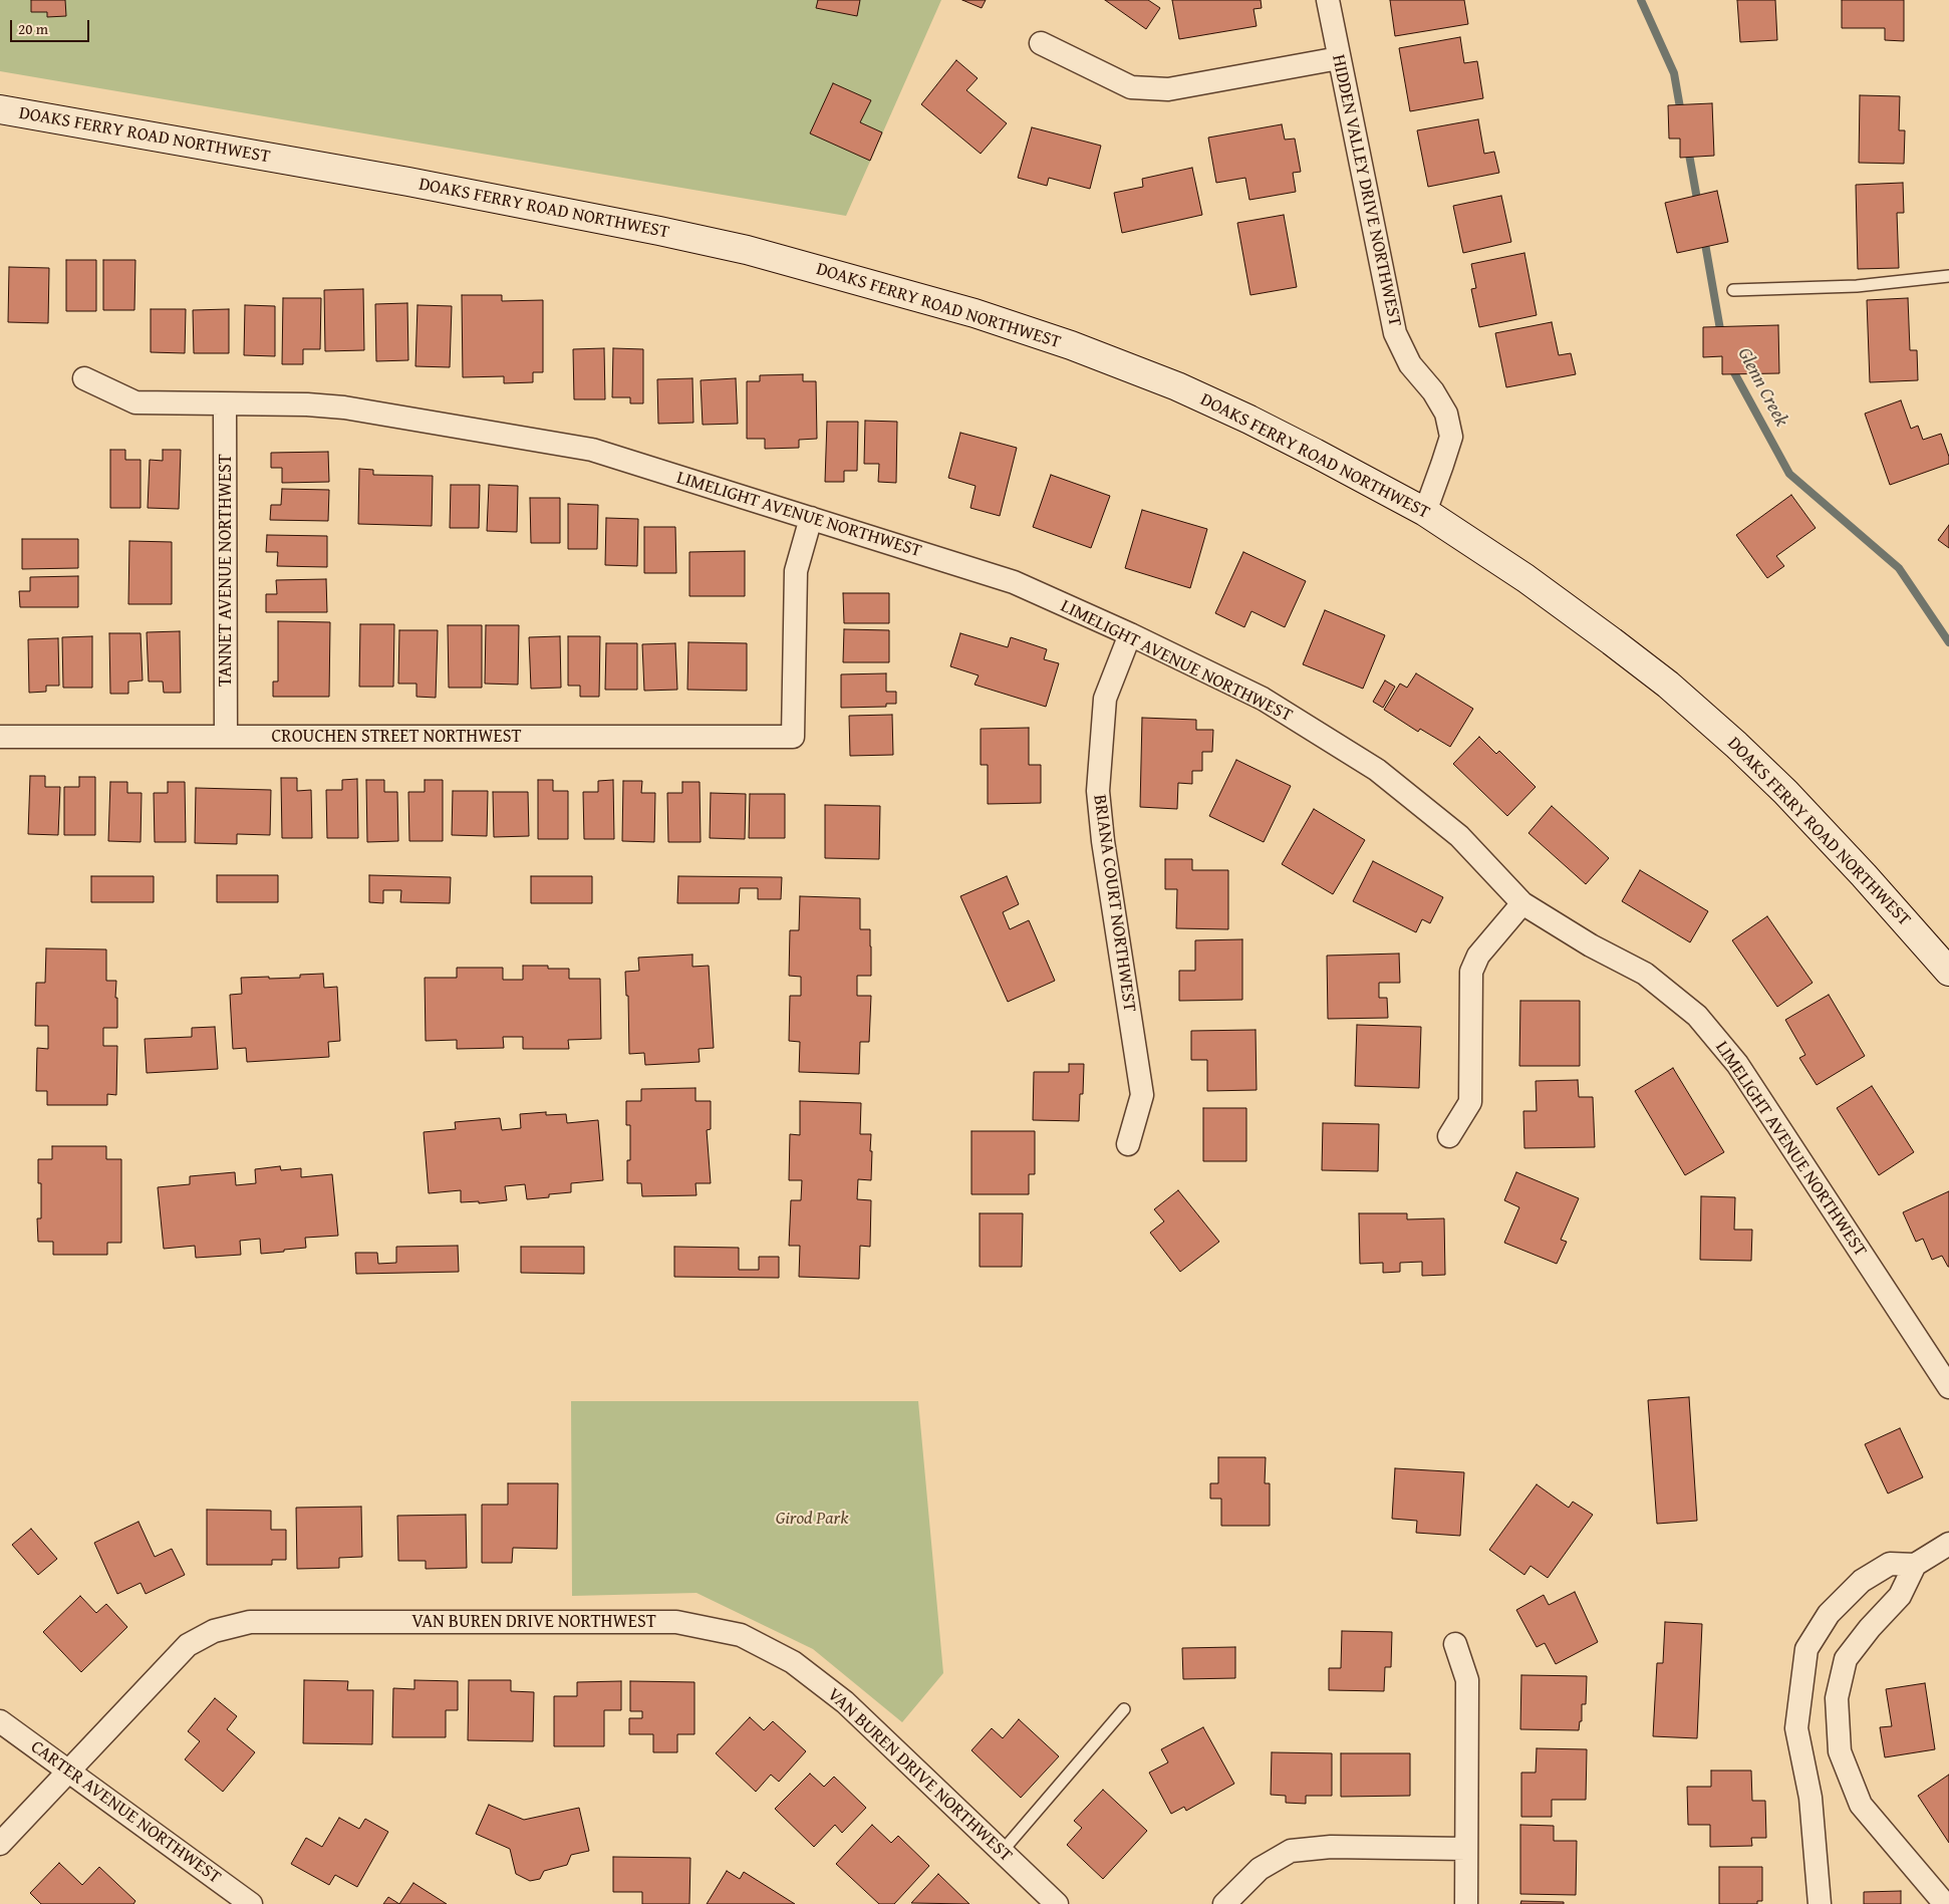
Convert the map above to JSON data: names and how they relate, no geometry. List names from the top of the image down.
{
  "streets": {
    "main road": ["DOAKS FERRY ROAD NORTHWEST"],
    "street": [
      "HIDDEN VALLEY DRIVE NORTHWEST",
      "LIMELIGHT AVENUE NORTHWEST",
      "TANNET AVENUE NORTHWEST",
      "CROUCHEN STREET NORTHWEST",
      "BRIANA COURT NORTHWEST",
      "VAN BUREN DRIVE NORTHWEST",
      "CARTER AVENUE NORTHWEST"
    ]
  },
  "crossings": [
    ["DOAKS FERRY ROAD NORTHWEST", "HIDDEN VALLEY DRIVE NORTHWEST"],
    ["LIMELIGHT AVENUE NORTHWEST", "TANNET AVENUE NORTHWEST"],
    ["LIMELIGHT AVENUE NORTHWEST", "CROUCHEN STREET NORTHWEST"],
    ["LIMELIGHT AVENUE NORTHWEST", "BRIANA COURT NORTHWEST"],
    ["TANNET AVENUE NORTHWEST", "CROUCHEN STREET NORTHWEST"],
    ["VAN BUREN DRIVE NORTHWEST", "CARTER AVENUE NORTHWEST"]
  ],
  "water": ["Glenn Creek"],
  "parks": ["Girod Park"],
  "scale_bar": "20 m"
}
